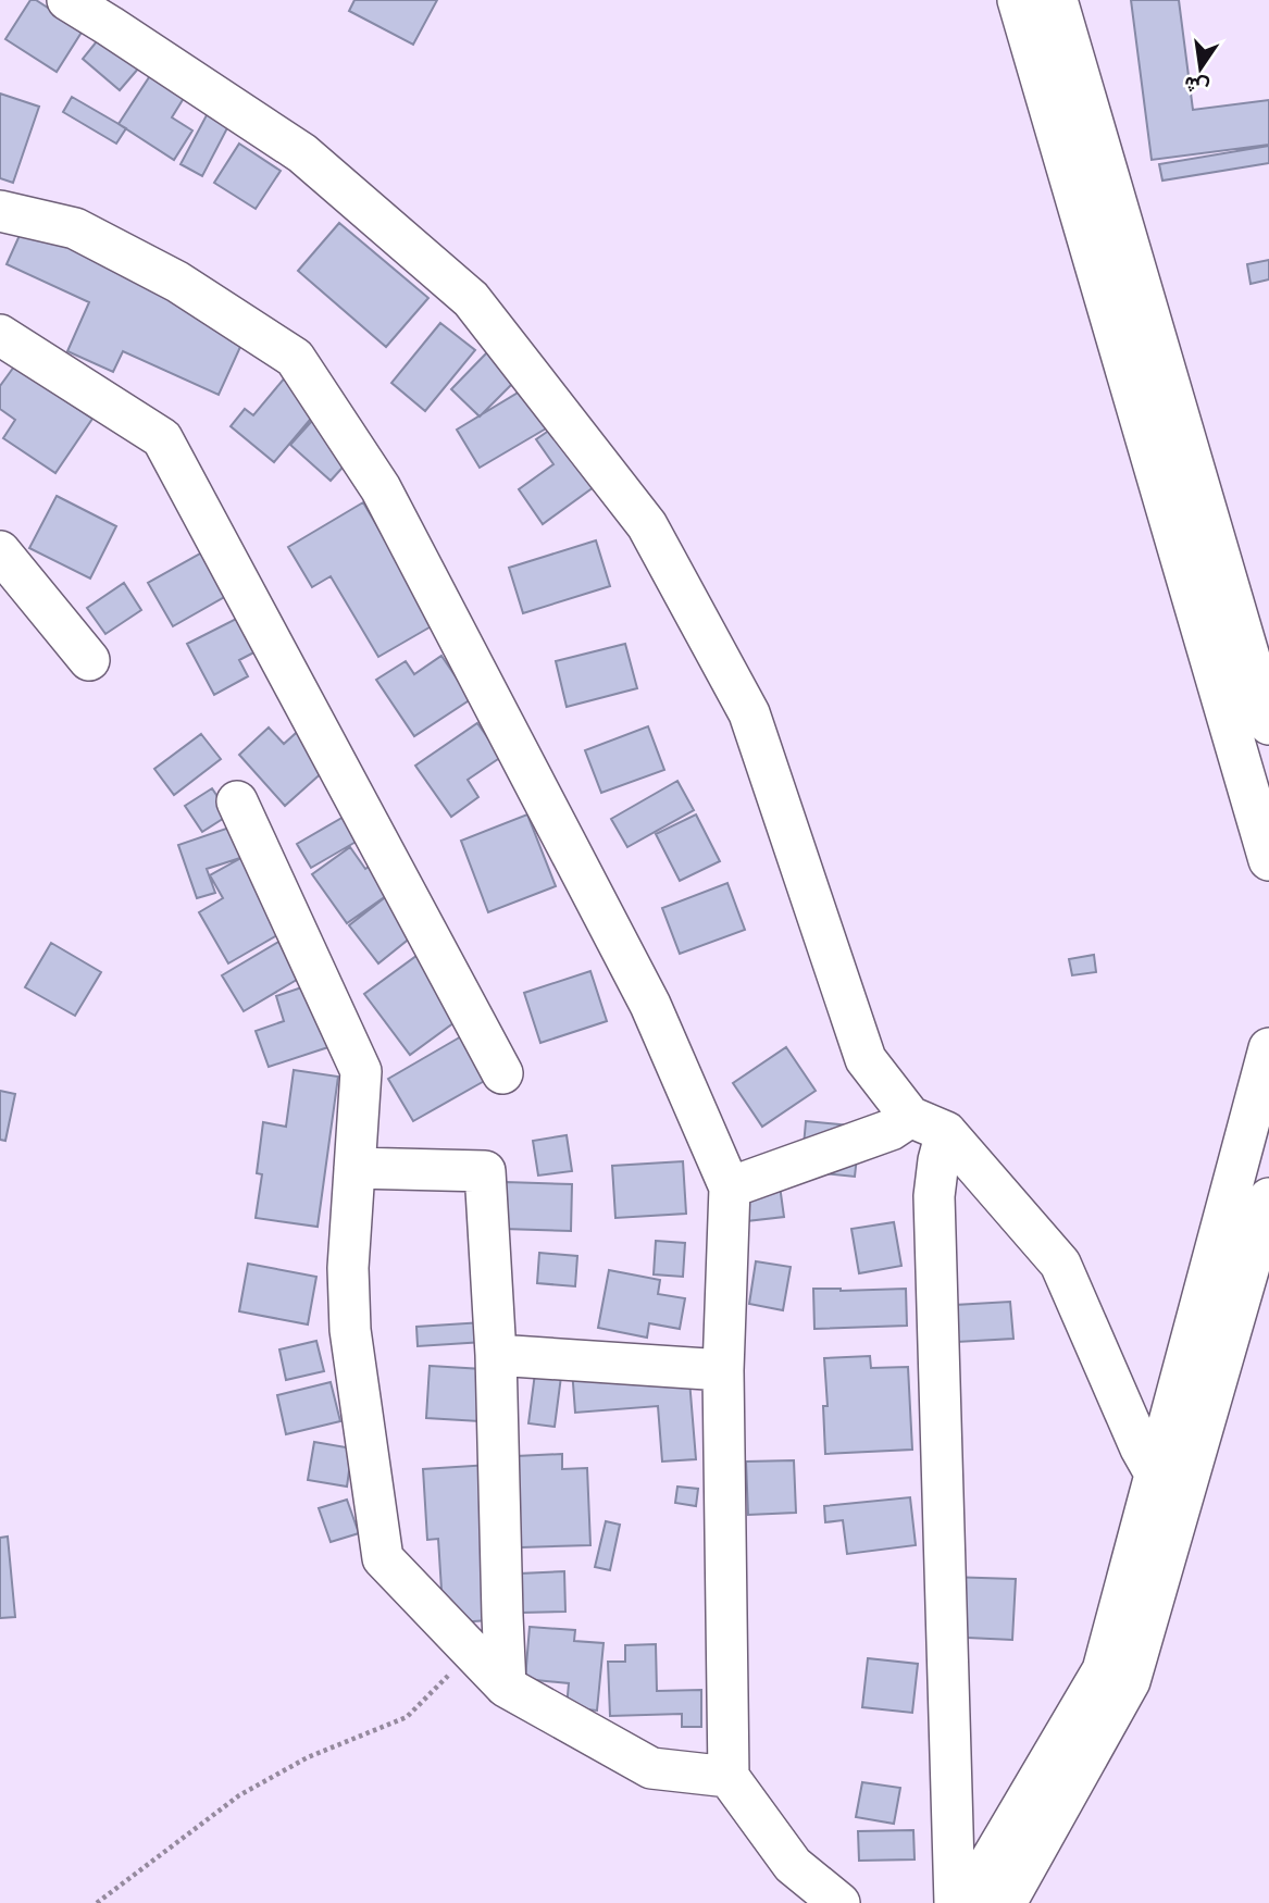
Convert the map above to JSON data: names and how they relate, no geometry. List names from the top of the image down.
{
  "north": "bottom"
}
